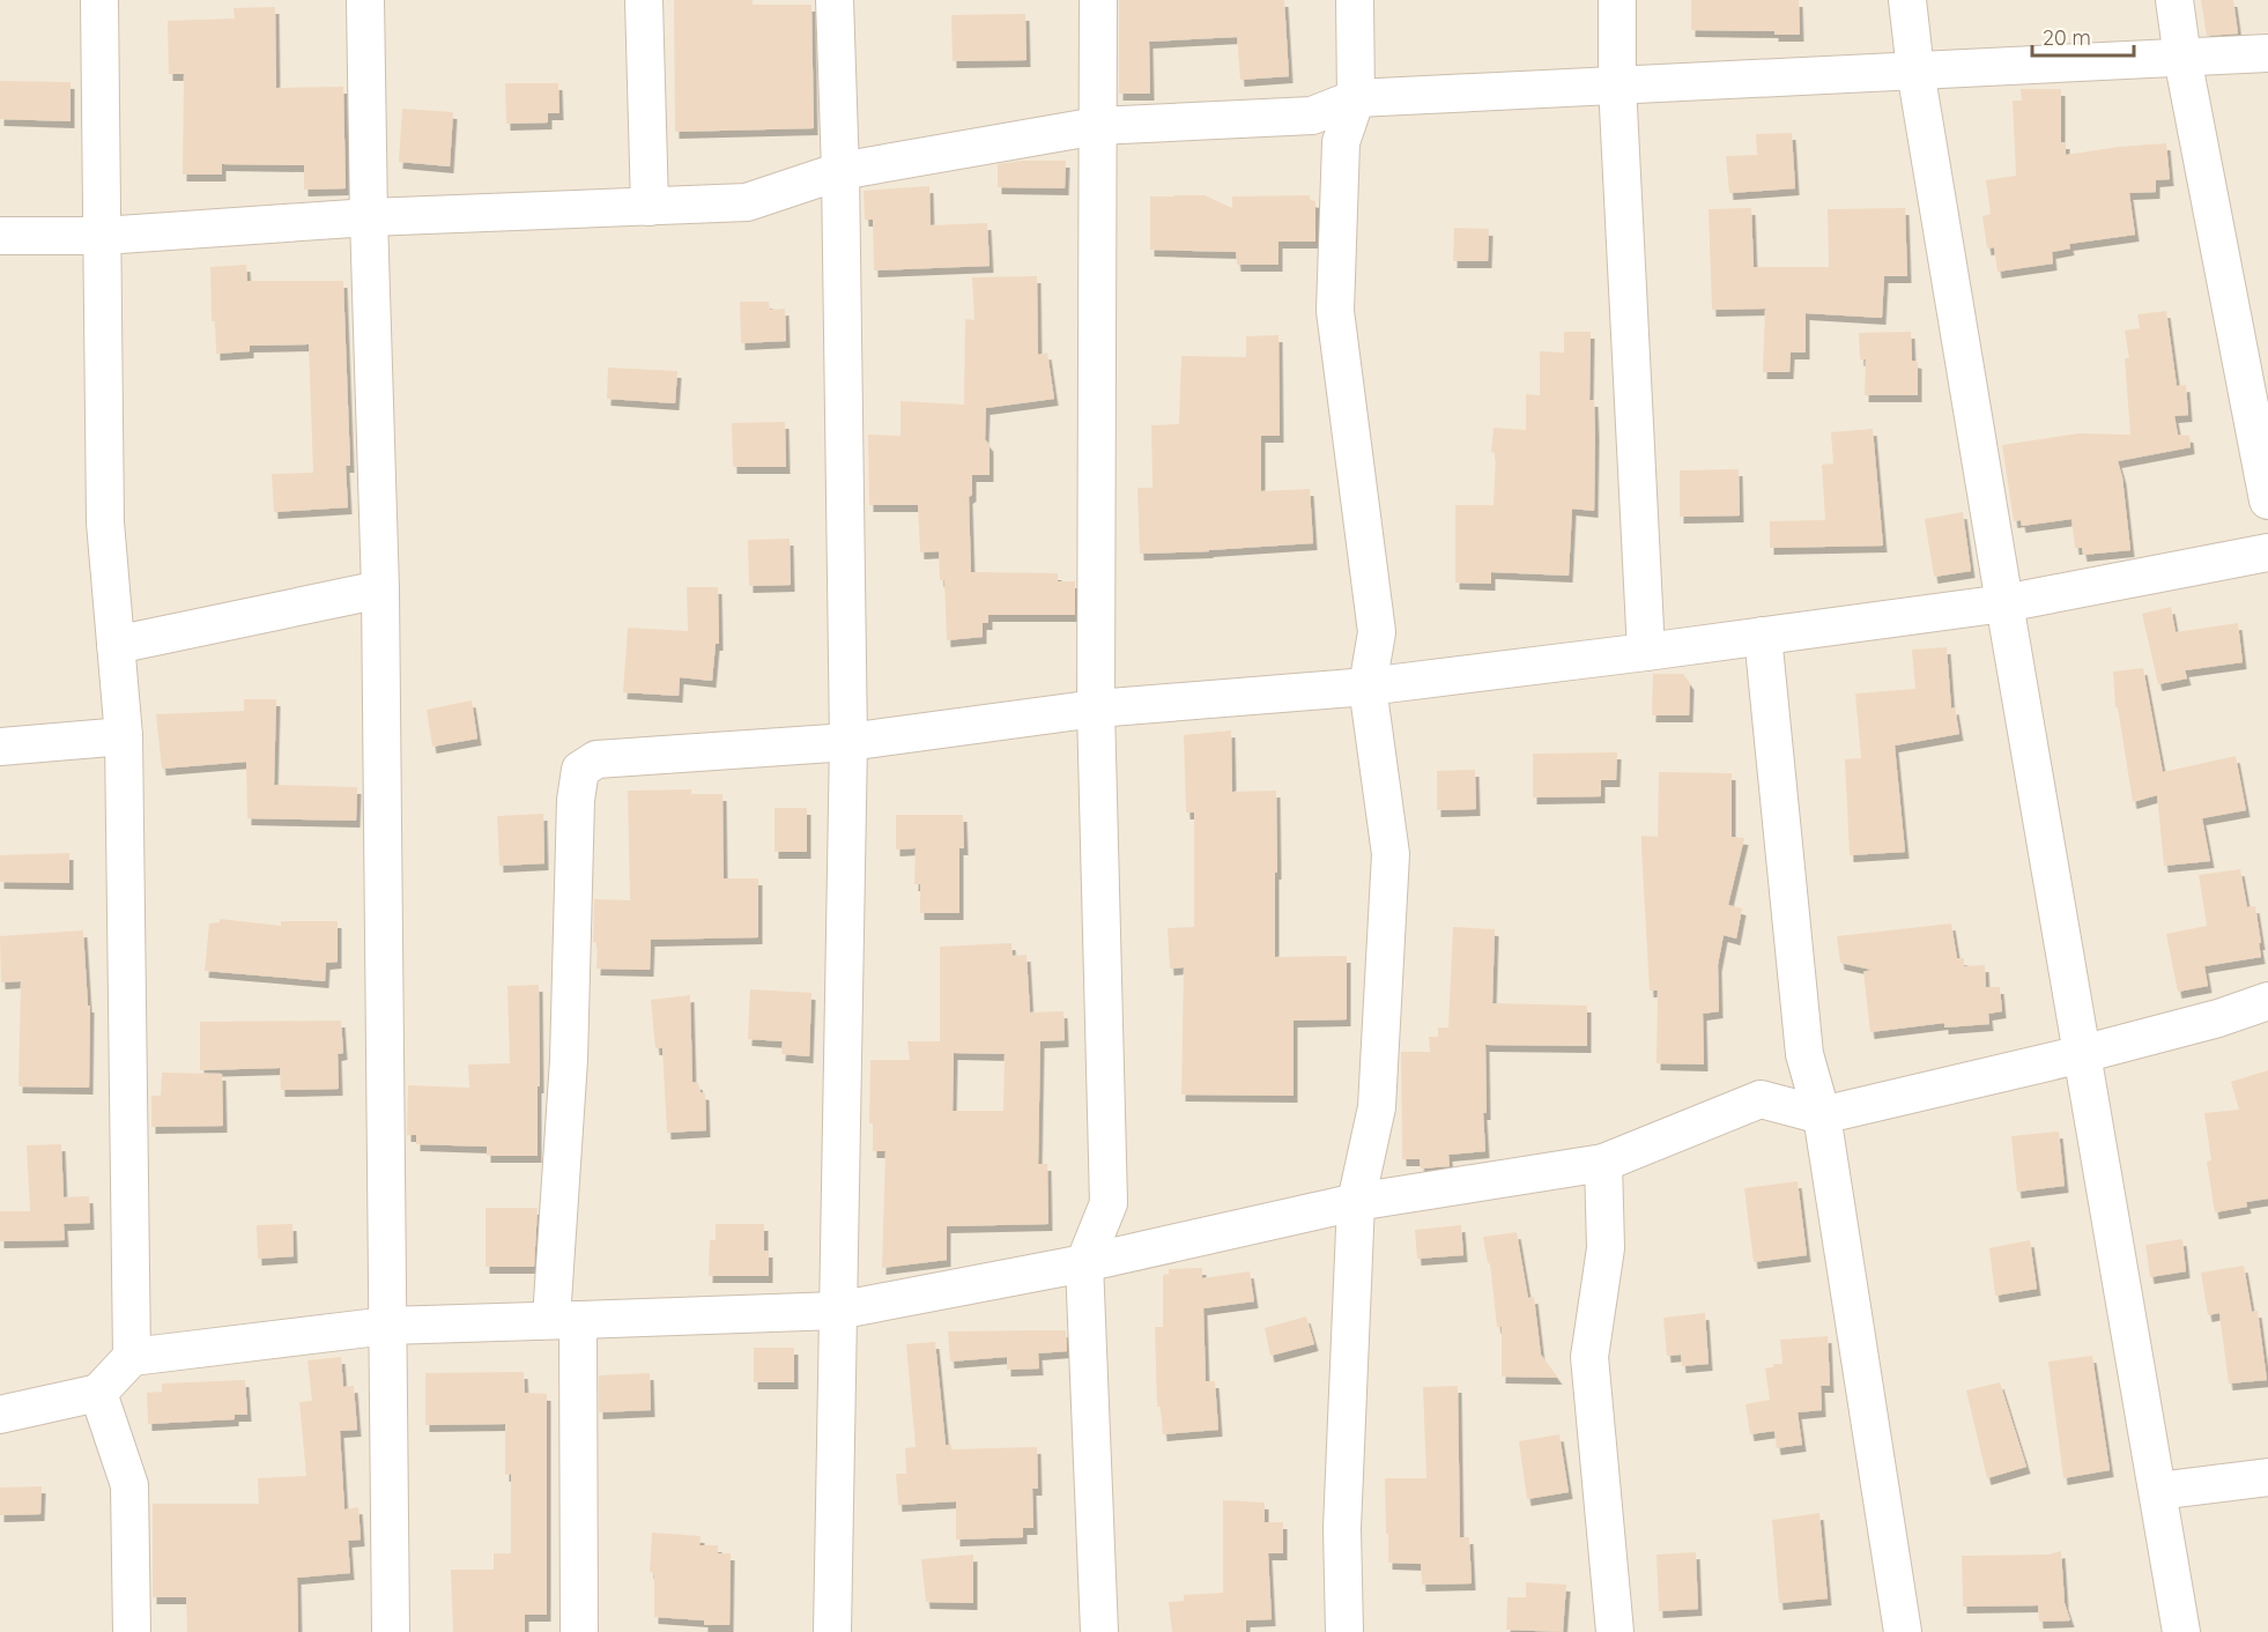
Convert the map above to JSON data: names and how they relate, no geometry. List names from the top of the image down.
{
  "scale_bar": "20 m"
}
